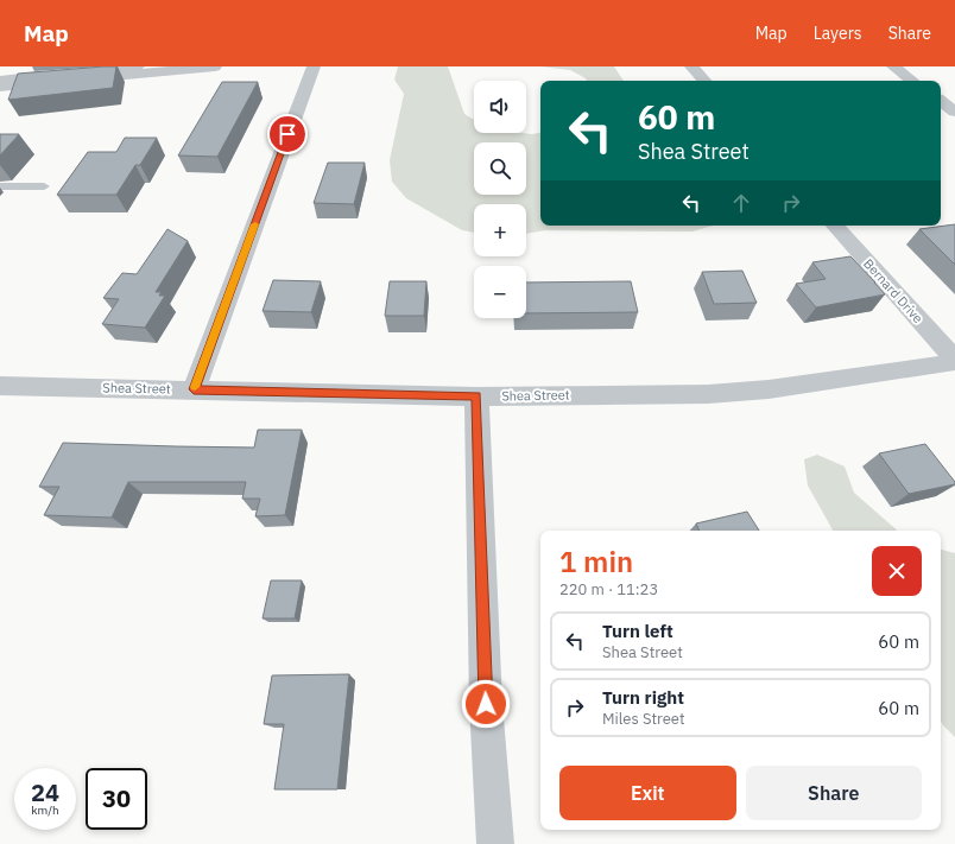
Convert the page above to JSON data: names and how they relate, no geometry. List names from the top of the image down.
{
  "streets": {
    "street": ["Bernard Drive", "Shea Street"]
  },
  "crossings": [
    ["Bernard Drive", "Shea Street"]
  ],
  "page": {
    "header": "Map",
    "nav": ["Map", "Layers", "Share"],
    "map_buttons": ["+", "−"],
    "turn": ["60 m", "Shea Street"],
    "heading": ["1 min", "220 m · 11:23"],
    "list": [
      {
        "name": "Turn left",
        "note": "Shea Street",
        "value": "60 m"
      },
      {
        "name": "Turn right",
        "note": "Miles Street",
        "value": "60 m"
      }
    ],
    "buttons": ["Exit", "Share"],
    "speed": "24 km/h",
    "limit": "30"
  }
}
